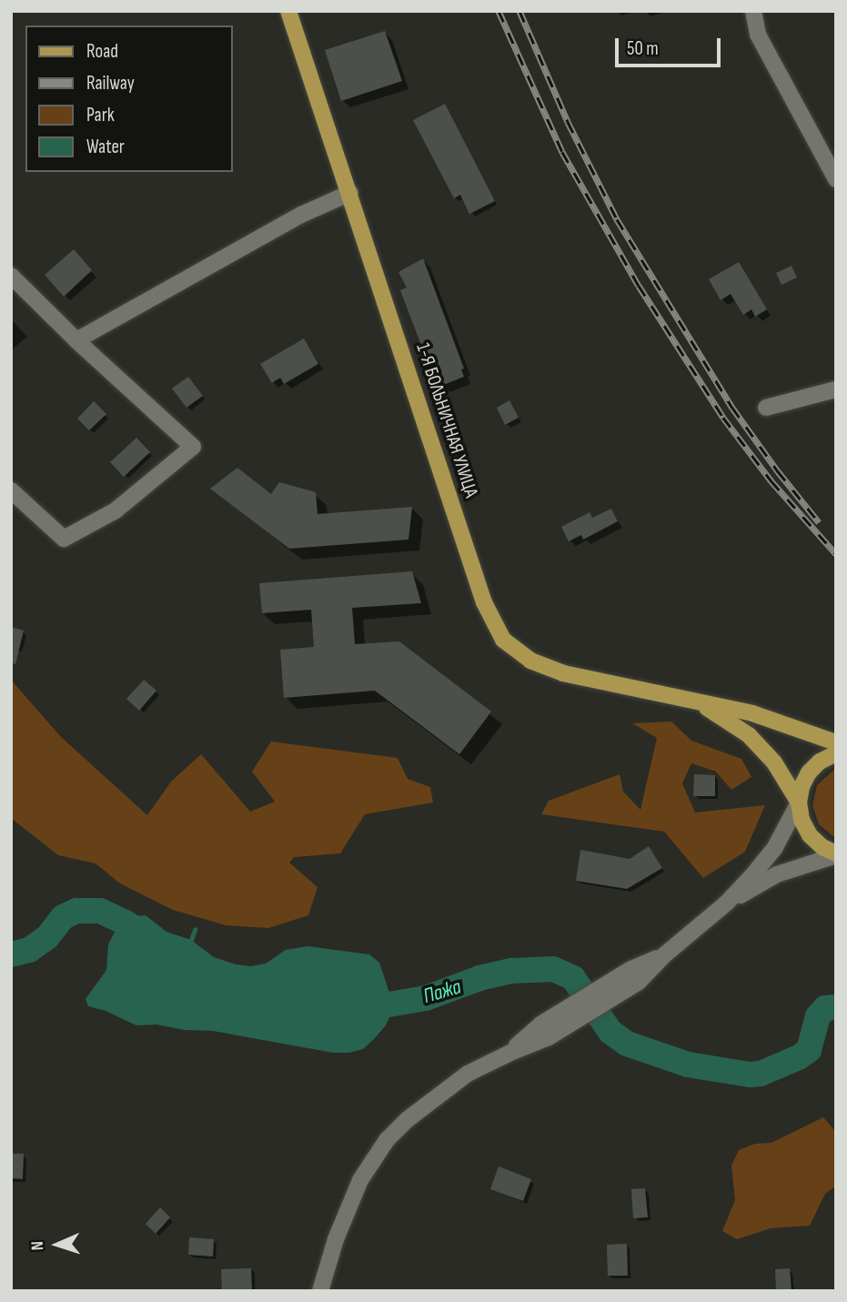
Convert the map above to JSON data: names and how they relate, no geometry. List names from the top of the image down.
{
  "streets": {
    "main road": ["1-Я БОЛЬНИЧНАЯ УЛИЦА"]
  },
  "water": ["Пажа"],
  "legend": [
    "Road",
    "Railway",
    "Park",
    "Water"
  ],
  "scale_bar": "50 m",
  "north": "left"
}
